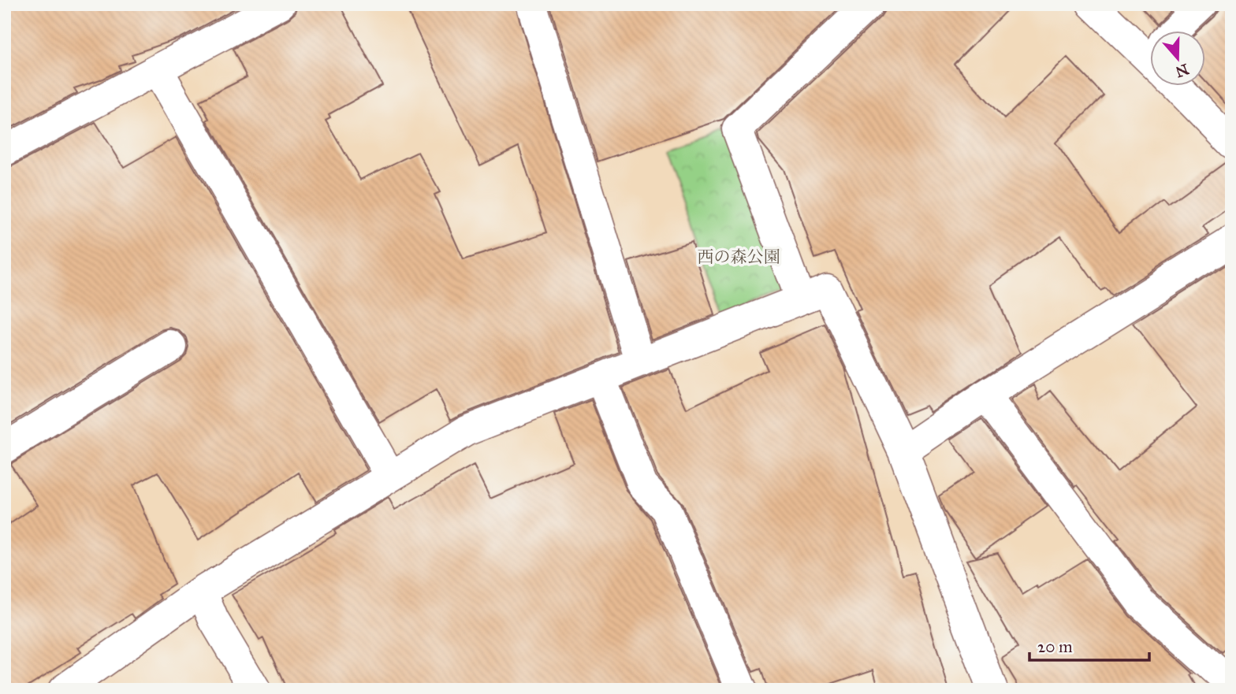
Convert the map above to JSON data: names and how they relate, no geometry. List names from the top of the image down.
{
  "parks": ["西の森公園"],
  "scale_bar": "20 m",
  "north": "bottom"
}
